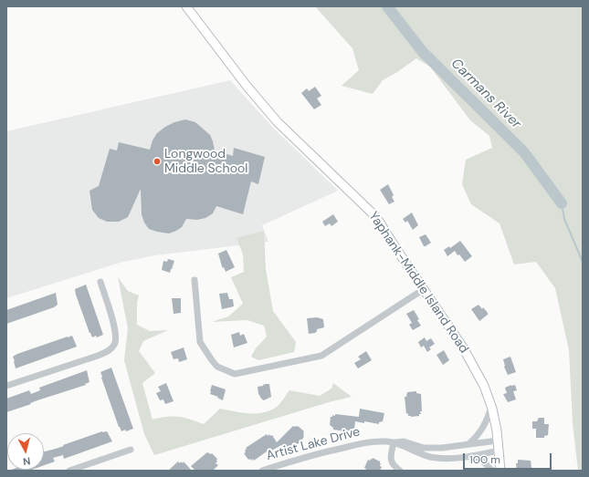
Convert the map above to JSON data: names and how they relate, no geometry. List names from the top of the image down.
{
  "streets": {
    "main road": ["Yaphank-Middle Island Road"],
    "street": ["Artist Lake Drive"]
  },
  "crossings": [
    ["Yaphank-Middle Island Road", "Artist Lake Drive"]
  ],
  "water": ["Carmans River"],
  "places": ["Longwood Middle School"],
  "scale_bar": "100 m",
  "north": "bottom"
}
